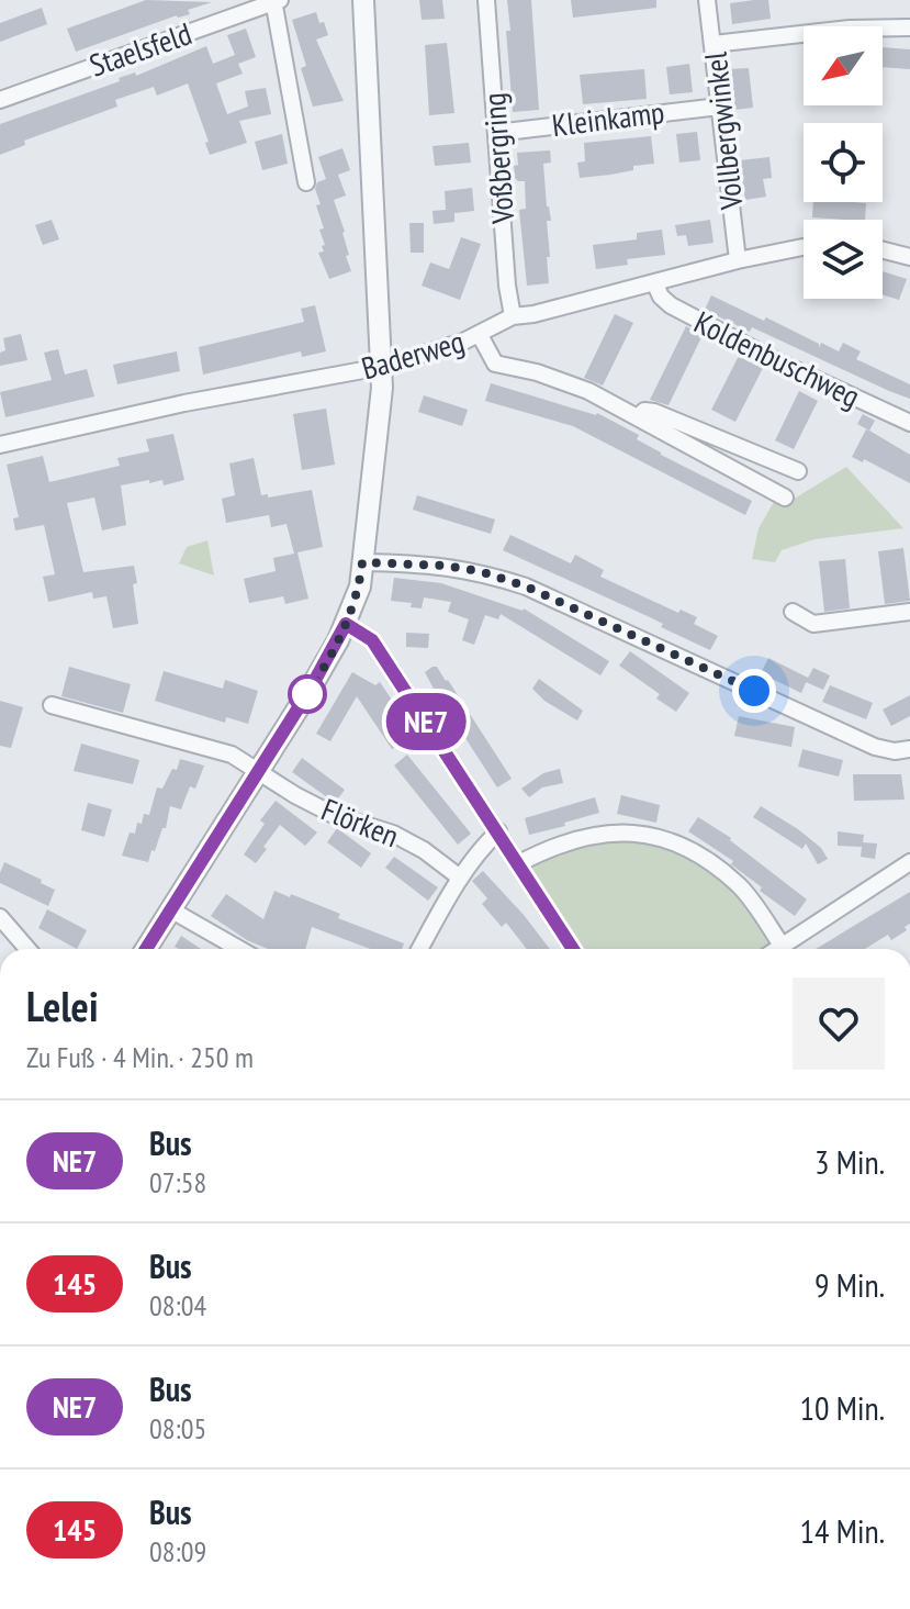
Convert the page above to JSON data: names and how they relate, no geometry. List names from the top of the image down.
{
  "streets": {
    "street": [
      "Staelsfeld",
      "Kleinkamp",
      "Vollbergwinkel",
      "Voßbergring",
      "Baderweg",
      "Koldenbuschweg",
      "Flörken"
    ]
  },
  "crossings": [
    ["Kleinkamp", "Vollbergwinkel"],
    ["Kleinkamp", "Voßbergring"],
    ["Vollbergwinkel", "Baderweg"],
    ["Voßbergring", "Baderweg"],
    ["Baderweg", "Koldenbuschweg"]
  ],
  "lines": ["bus line NE7"],
  "north": "bottom left",
  "page": {
    "on_map": "NE7",
    "heading": ["Lelei", "Zu Fuß · 4 Min. · 250 m"],
    "list": [
      {
        "mark": "NE7",
        "name": "Bus",
        "note": "07:58",
        "value": "3 Min."
      },
      {
        "mark": "145",
        "name": "Bus",
        "note": "08:04",
        "value": "9 Min."
      },
      {
        "mark": "NE7",
        "name": "Bus",
        "note": "08:05",
        "value": "10 Min."
      },
      {
        "mark": "145",
        "name": "Bus",
        "note": "08:09",
        "value": "14 Min."
      }
    ]
  }
}
